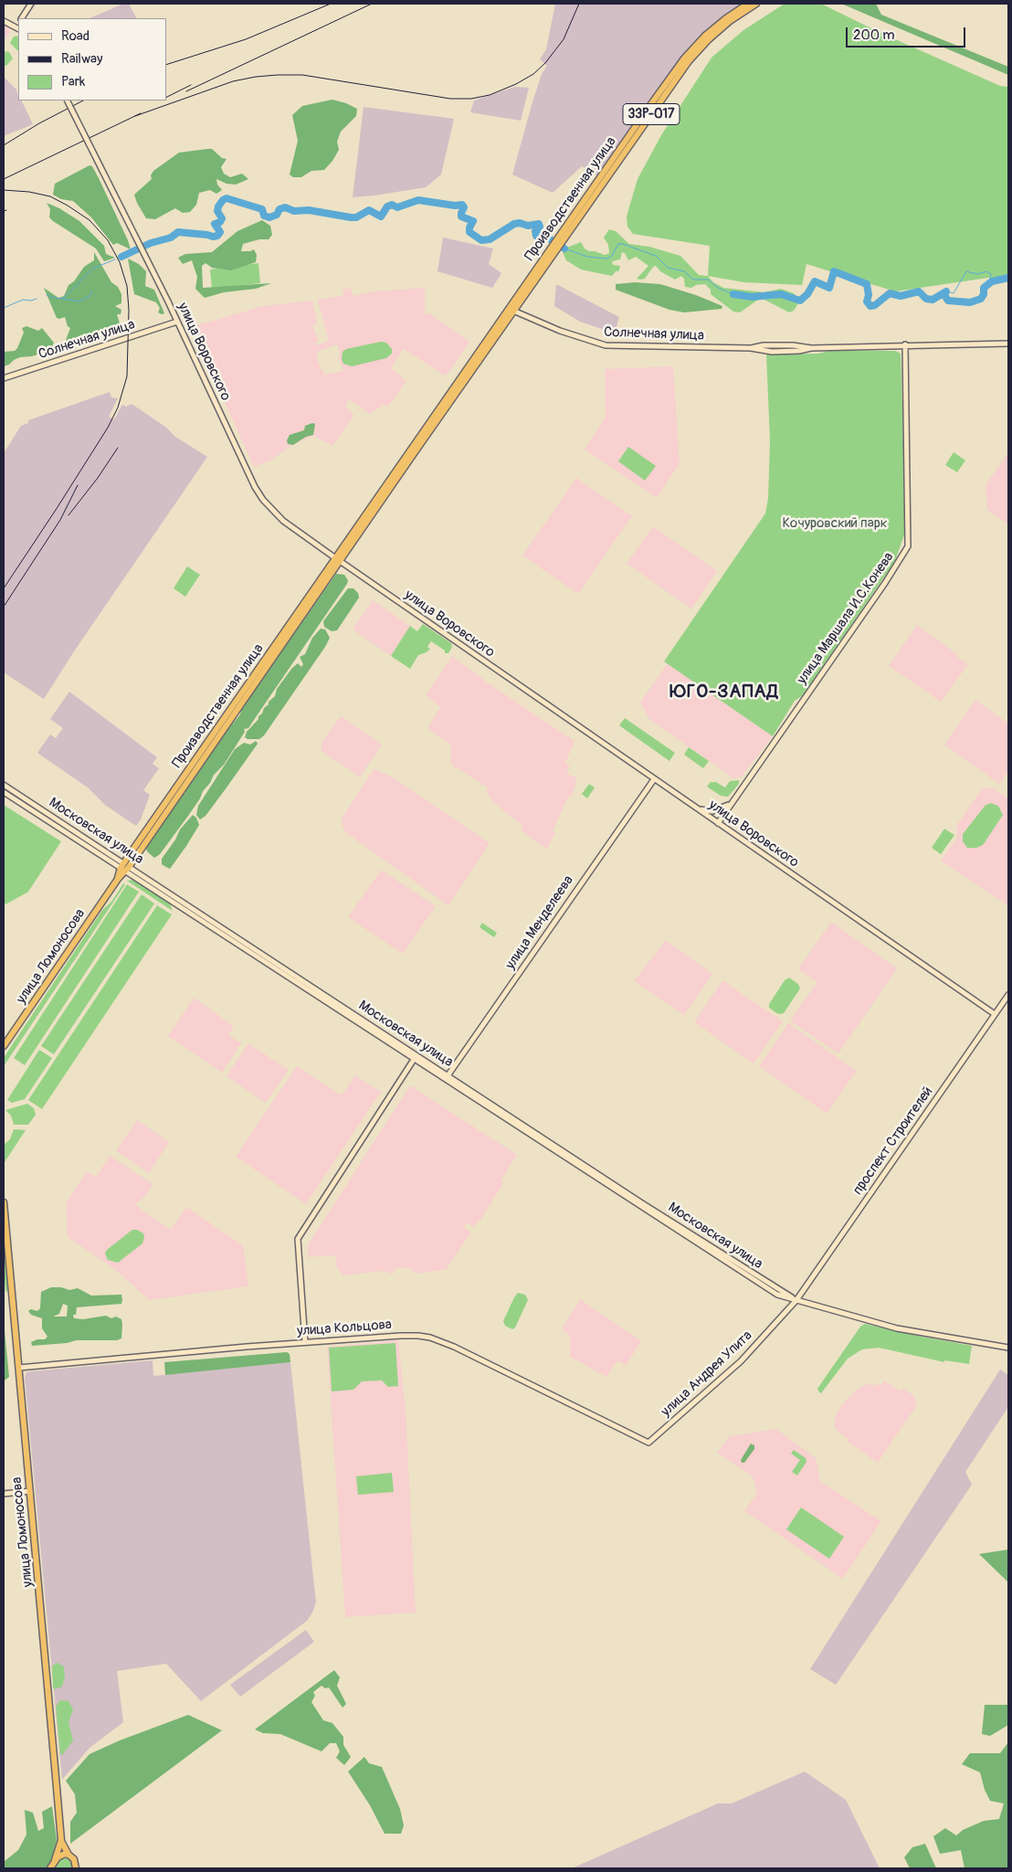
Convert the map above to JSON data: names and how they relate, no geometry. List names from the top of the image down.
{
  "streets": {
    "highway": ["33Р-017", "Производственная улица", "улица Ломоносова"],
    "main road": [
      "Солнечная улица",
      "улица Воровского",
      "улица Маршала И.С.Конева",
      "Московская улица",
      "улица Менделеева",
      "проспект Строителей",
      "улица Кольцова",
      "улица Андрея Упита"
    ]
  },
  "crossings": [
    ["Производственная улица", "Солнечная улица"],
    ["Производственная улица", "улица Воровского"],
    ["Производственная улица", "Московская улица"],
    ["Производственная улица", "улица Ломоносова"],
    ["Солнечная улица", "улица Воровского"],
    ["Солнечная улица", "улица Маршала И.С.Конева"],
    ["улица Воровского", "улица Маршала И.С.Конева"],
    ["улица Воровского", "улица Менделеева"],
    ["улица Воровского", "проспект Строителей"],
    ["Московская улица", "улица Менделеева"],
    ["Московская улица", "улица Ломоносова"],
    ["Московская улица", "проспект Строителей"],
    ["Московская улица", "улица Андрея Упита"],
    ["улица Ломоносова", "улица Кольцова"],
    ["проспект Строителей", "улица Андрея Упита"],
    ["улица Кольцова", "улица Андрея Упита"]
  ],
  "districts": ["ЮГО-ЗАПАД"],
  "parks": ["Кочуровский парк"],
  "legend": ["Road", "Railway", "Park"],
  "scale_bar": "200 m"
}
